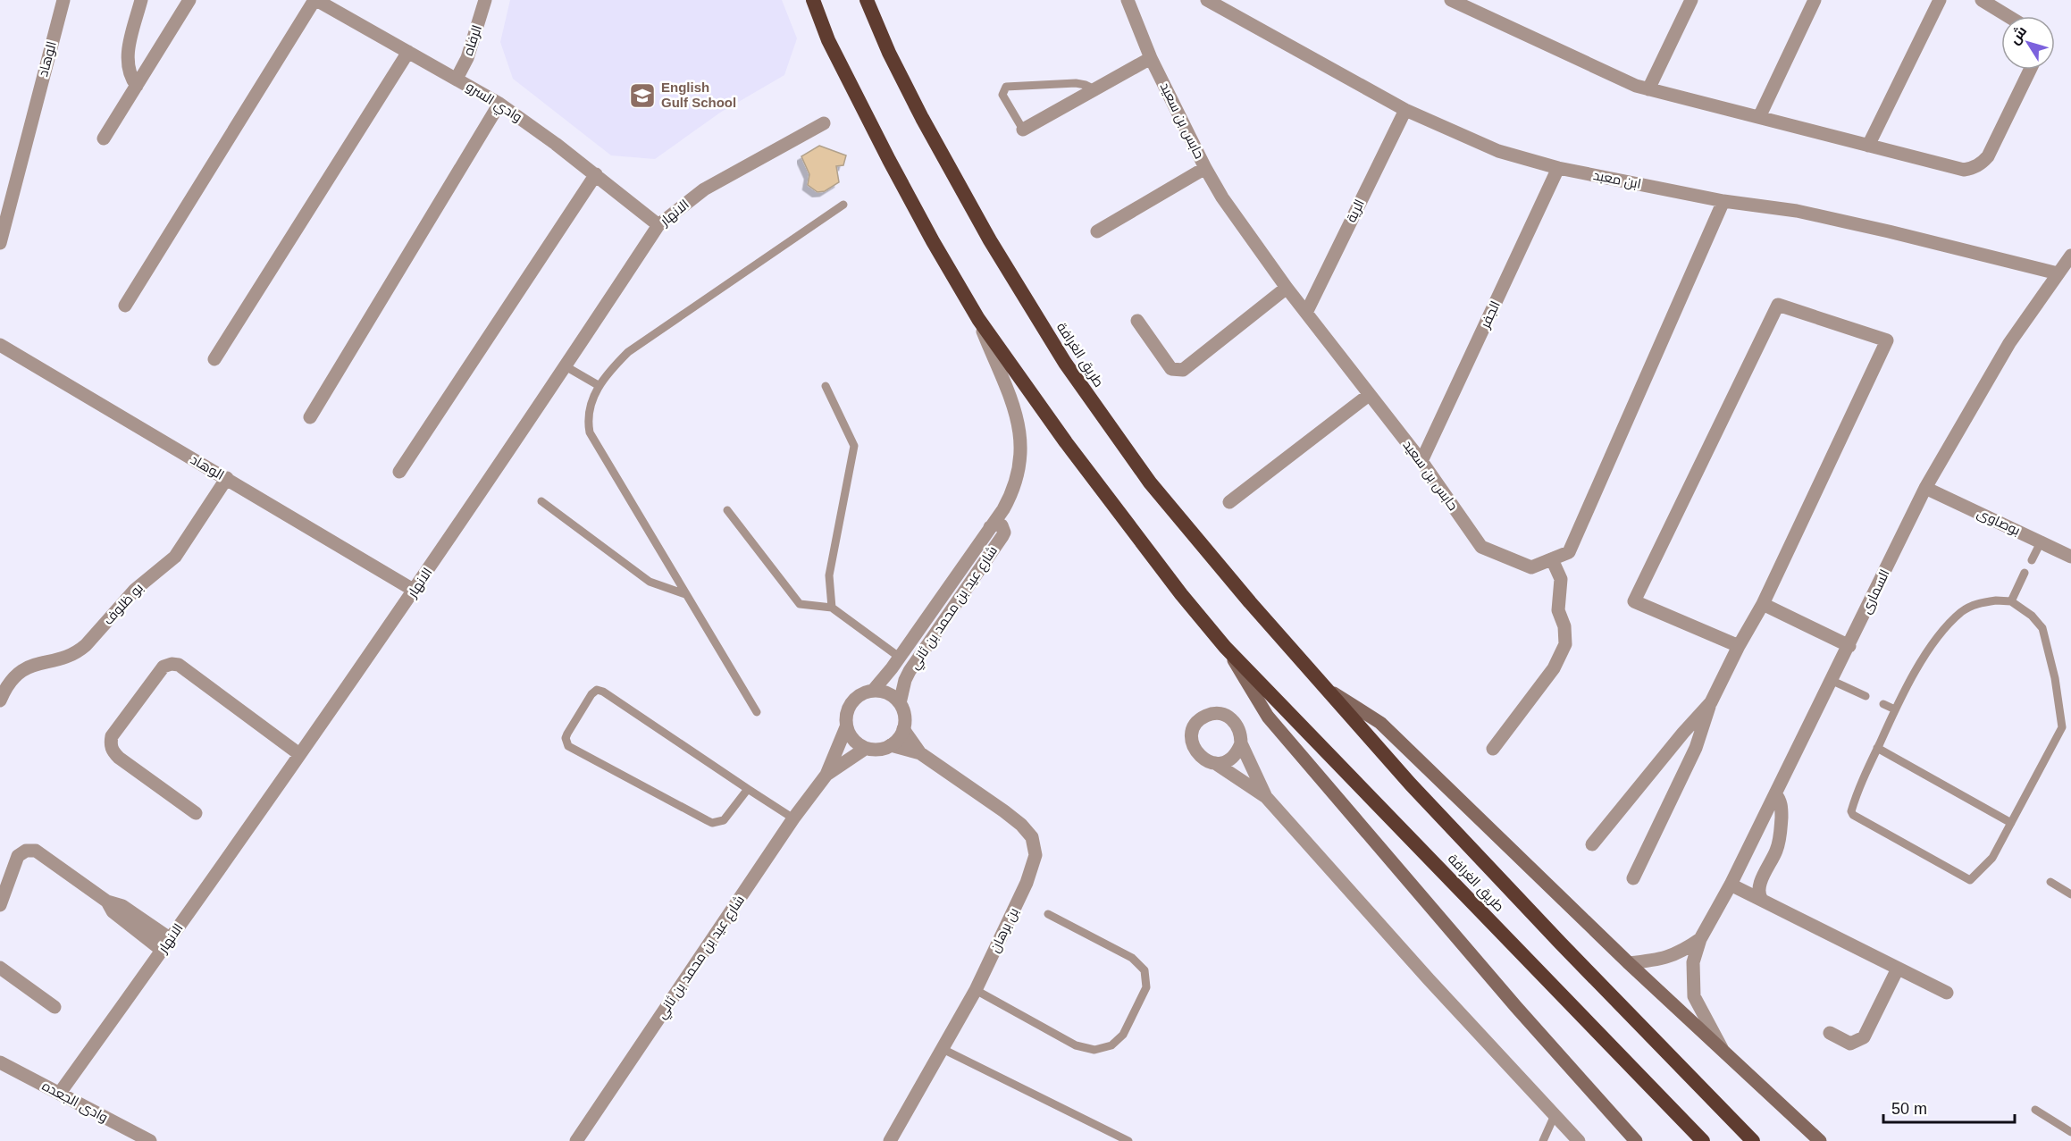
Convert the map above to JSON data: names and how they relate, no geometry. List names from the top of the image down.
{
  "streets": {
    "highway": ["طريق الغرافة"],
    "street": [
      "الرفاه",
      "الوهاد",
      "وادي السرو",
      "حابس بن سعيد",
      "ابن معبد",
      "الرية",
      "الانهار",
      "الجفر",
      "بوصاوى",
      "السمارى",
      "بو ظلوف",
      "شارع عيد بن محمد بن ثاني",
      "بن برهان",
      "وادى الجعده"
    ]
  },
  "crossings": [
    ["الرفاه", "وادي السرو"],
    ["الوهاد", "الانهار"],
    ["الوهاد", "بو ظلوف"],
    ["وادي السرو", "الانهار"],
    ["حابس بن سعيد", "ابن معبد"],
    ["حابس بن سعيد", "الرية"],
    ["حابس بن سعيد", "الجفر"],
    ["ابن معبد", "الرية"],
    ["ابن معبد", "الجفر"],
    ["ابن معبد", "السمارى"],
    ["الانهار", "وادى الجعده"],
    ["طريق الغرافة", "السمارى"],
    ["طريق الغرافة", "شارع عيد بن محمد بن ثاني"],
    ["بوصاوى", "السمارى"],
    ["شارع عيد بن محمد بن ثاني", "بن برهان"]
  ],
  "places": {
    "school or university": ["English Gulf School"]
  },
  "scale_bar": "50 m",
  "north": "top left"
}
